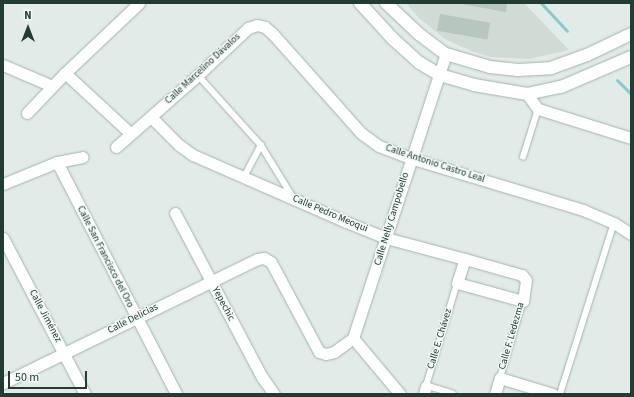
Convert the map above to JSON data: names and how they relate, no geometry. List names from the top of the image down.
{
  "streets": {
    "street": [
      "Calle Marcelino Dávalos",
      "Calle Antonio Castro Leal",
      "Calle Pedro Meoqui",
      "Calle Nelly Campobello",
      "Calle San Francisco del Oro",
      "Yepechic",
      "Calle Jiménez",
      "Calle Delicias",
      "Calle F. Ledezma",
      "Calle E. Chávez"
    ]
  },
  "crossings": [
    ["Calle Marcelino Dávalos", "Calle Antonio Castro Leal"],
    ["Calle Marcelino Dávalos", "Calle Pedro Meoqui"],
    ["Calle Antonio Castro Leal", "Calle Nelly Campobello"],
    ["Calle Pedro Meoqui", "Calle Nelly Campobello"],
    ["Calle Pedro Meoqui", "Calle F. Ledezma"],
    ["Calle Pedro Meoqui", "Calle E. Chávez"],
    ["Calle Nelly Campobello", "Calle Delicias"],
    ["Calle San Francisco del Oro", "Calle Delicias"],
    ["Yepechic", "Calle Delicias"],
    ["Calle Jiménez", "Calle Delicias"]
  ],
  "scale_bar": "50 m",
  "north": "top"
}
